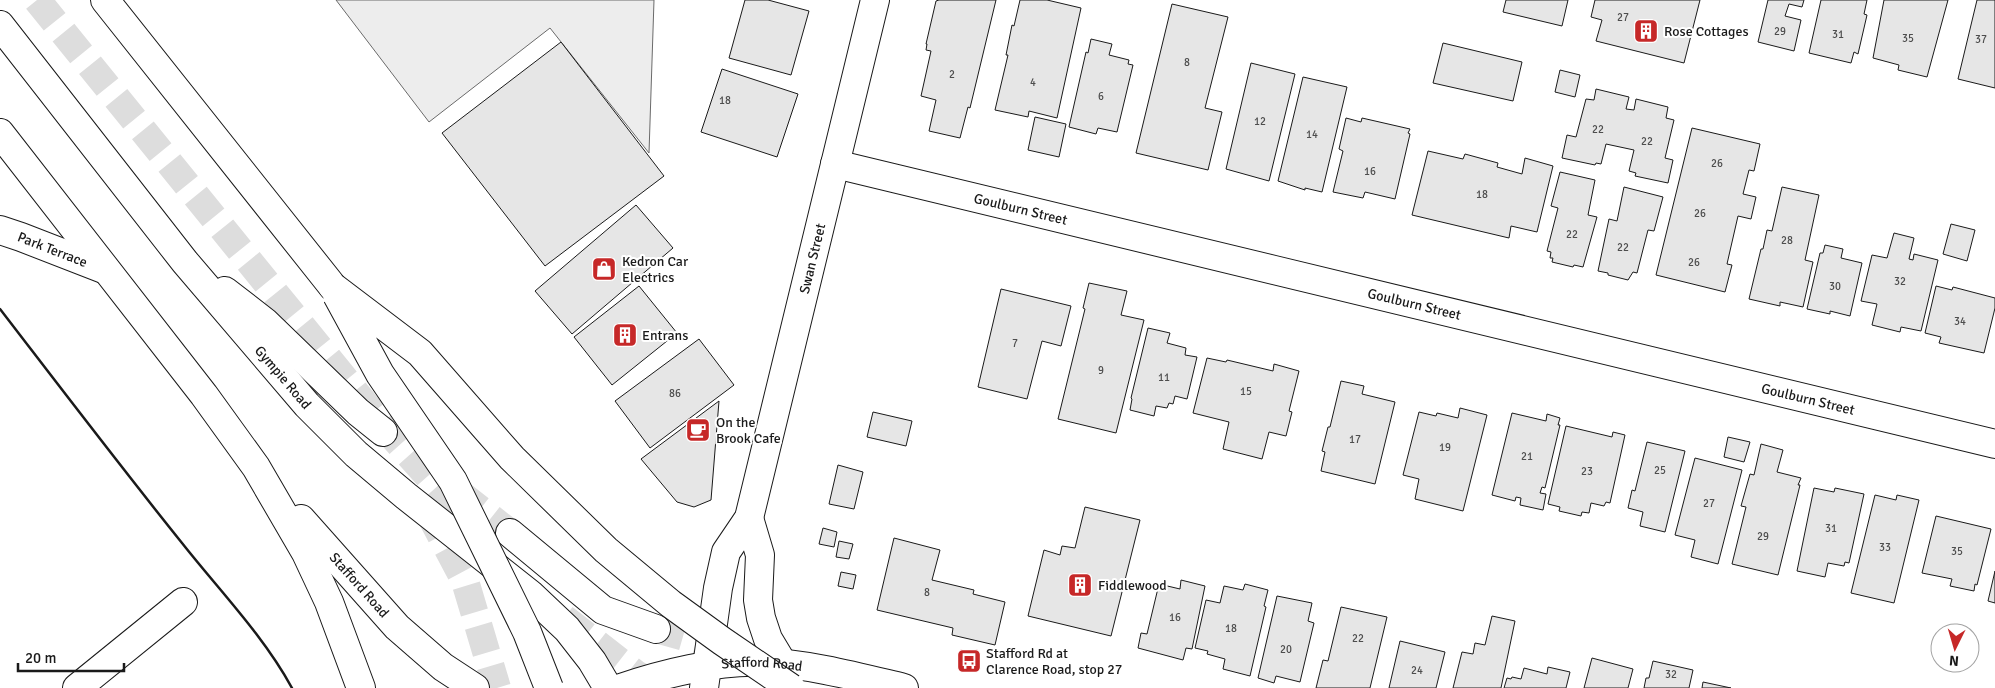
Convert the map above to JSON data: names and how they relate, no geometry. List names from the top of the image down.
{
  "streets": {
    "main road": [
      "Goulburn Street",
      "Park Terrace",
      "Swan Street",
      "Gympie Road",
      "Stafford Road"
    ]
  },
  "crossings": [
    ["Goulburn Street", "Swan Street"],
    ["Swan Street", "Stafford Road"]
  ],
  "places": {
    "building": ["Rose Cottages", "Entrans", "Fiddlewood"],
    "shop": ["Kedron Car Electrics"],
    "cafe": ["On the Brook Cafe"],
    "bus stop": ["Stafford Rd at Clarence Road, stop 27"]
  },
  "house_numbers": [
    "27",
    "29",
    "31",
    "35",
    "37",
    "8",
    "2",
    "4",
    "6",
    "18",
    "12",
    "22",
    "14",
    "22",
    "26",
    "16",
    "18",
    "26",
    "22",
    "28",
    "22",
    "26",
    "32",
    "30",
    "34",
    "7",
    "9",
    "11",
    "15",
    "86",
    "17",
    "19",
    "21",
    "25",
    "23",
    "27",
    "31",
    "29",
    "33",
    "35",
    "8",
    "16",
    "18",
    "22",
    "20",
    "24",
    "32"
  ],
  "scale_bar": "20 m",
  "north": "bottom"
}
